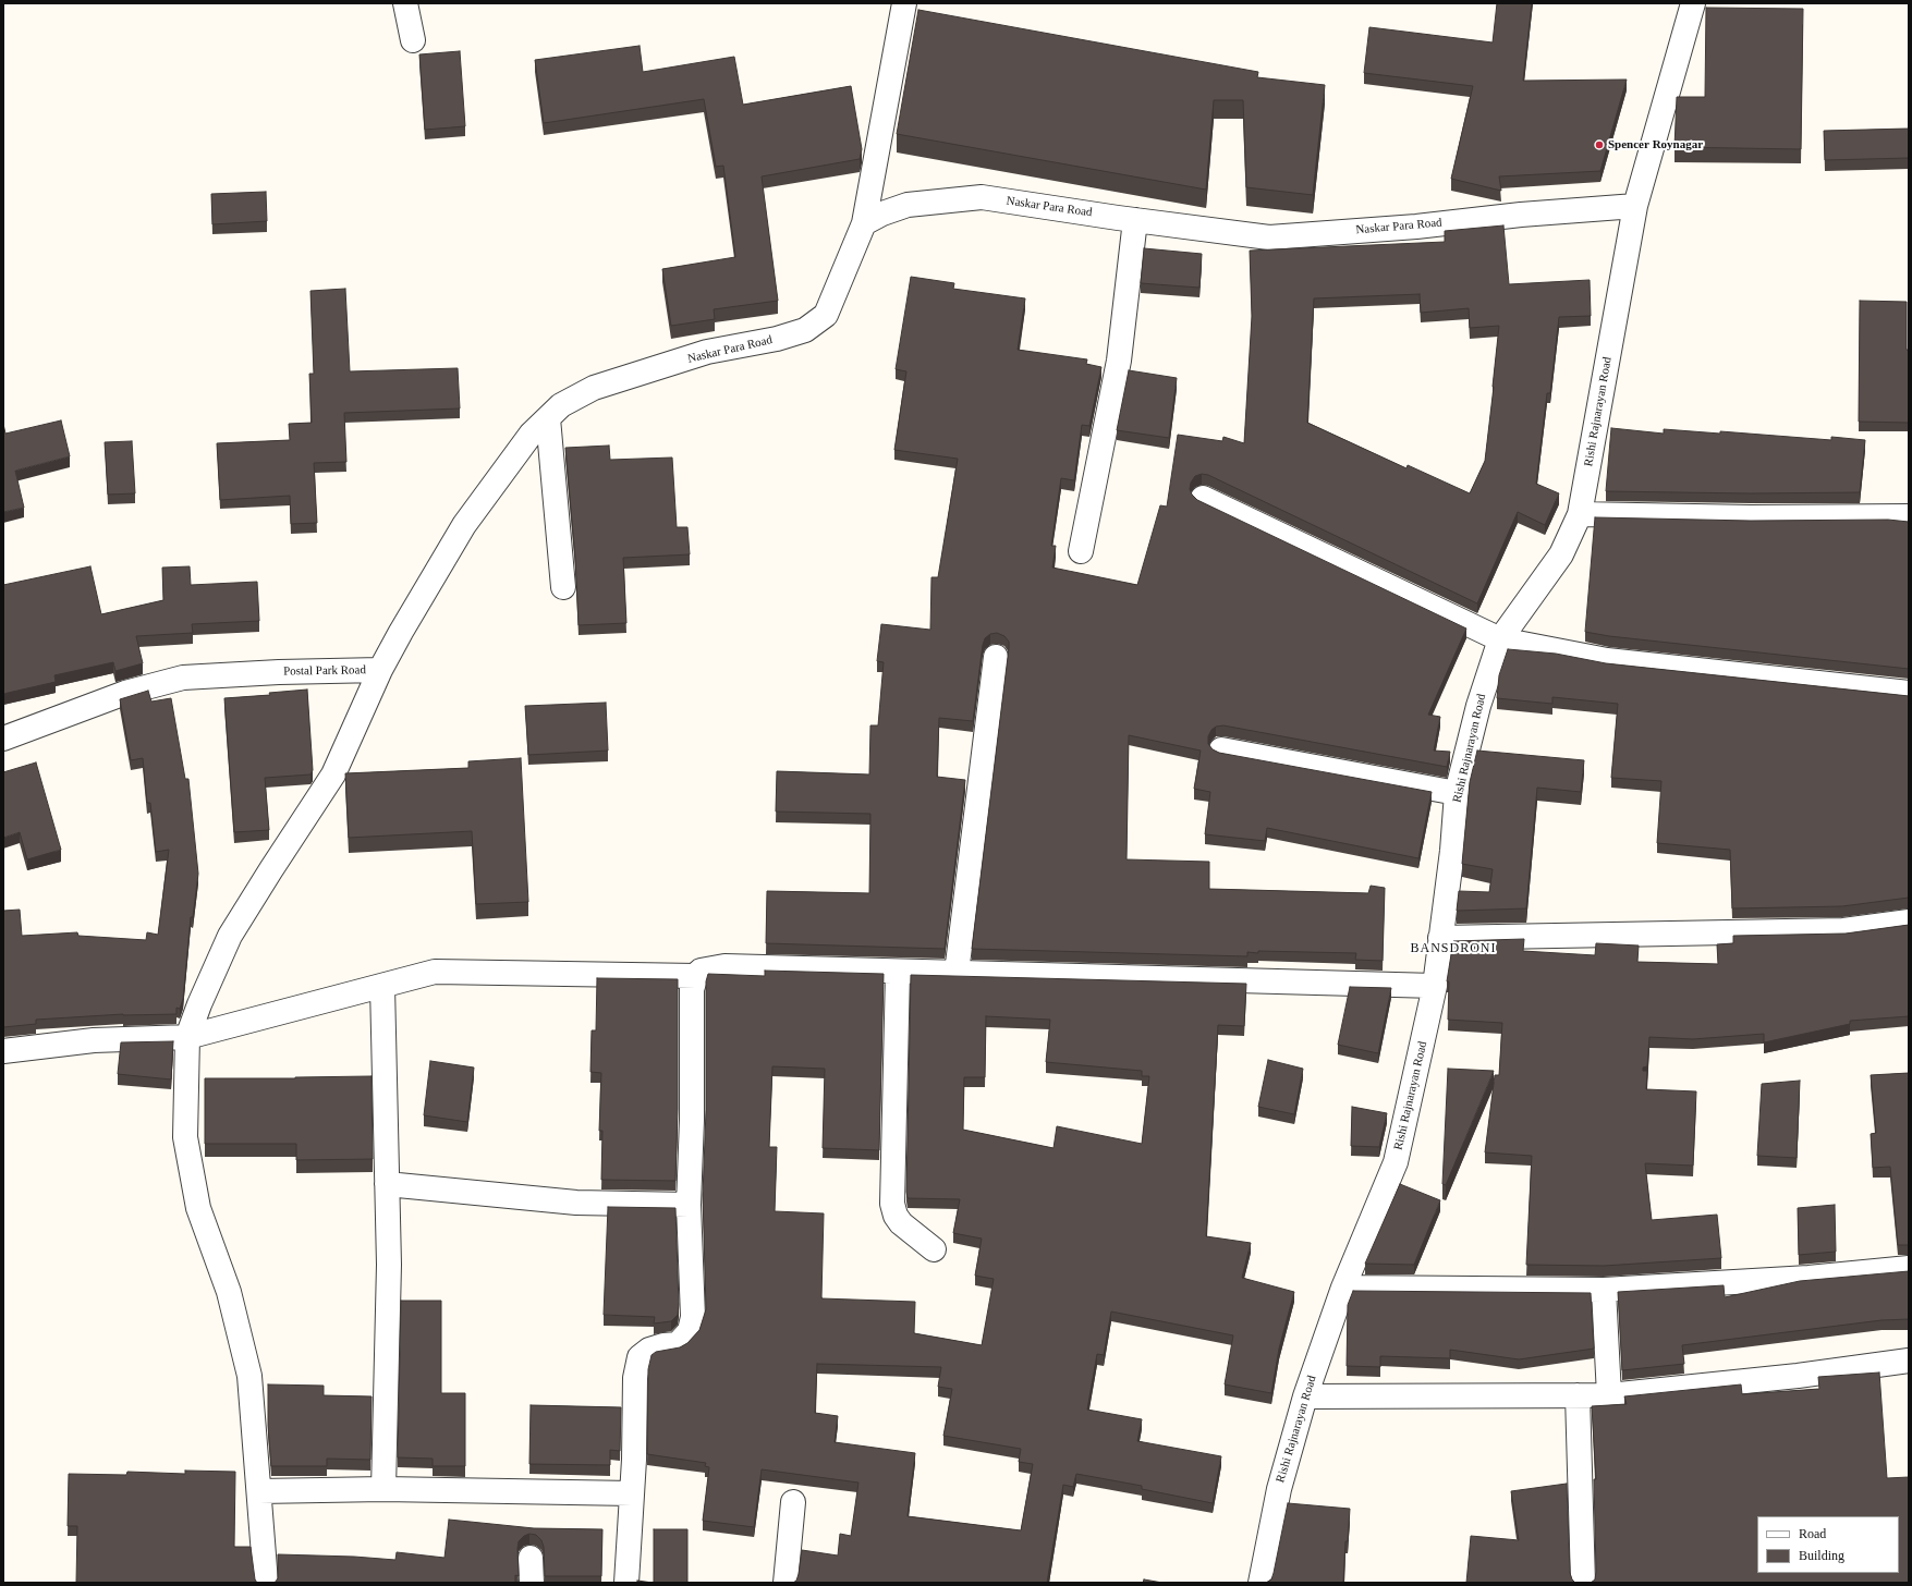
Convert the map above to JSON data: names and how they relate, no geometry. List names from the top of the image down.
{
  "streets": {
    "street": ["Naskar Para Road", "Rishi Rajnarayan Road", "Postal Park Road"]
  },
  "crossings": [
    ["Naskar Para Road", "Rishi Rajnarayan Road"],
    ["Naskar Para Road", "Postal Park Road"]
  ],
  "districts": ["BANSDRONI"],
  "places": ["Spencer Roynagar"],
  "legend": ["Road", "Building"]
}
